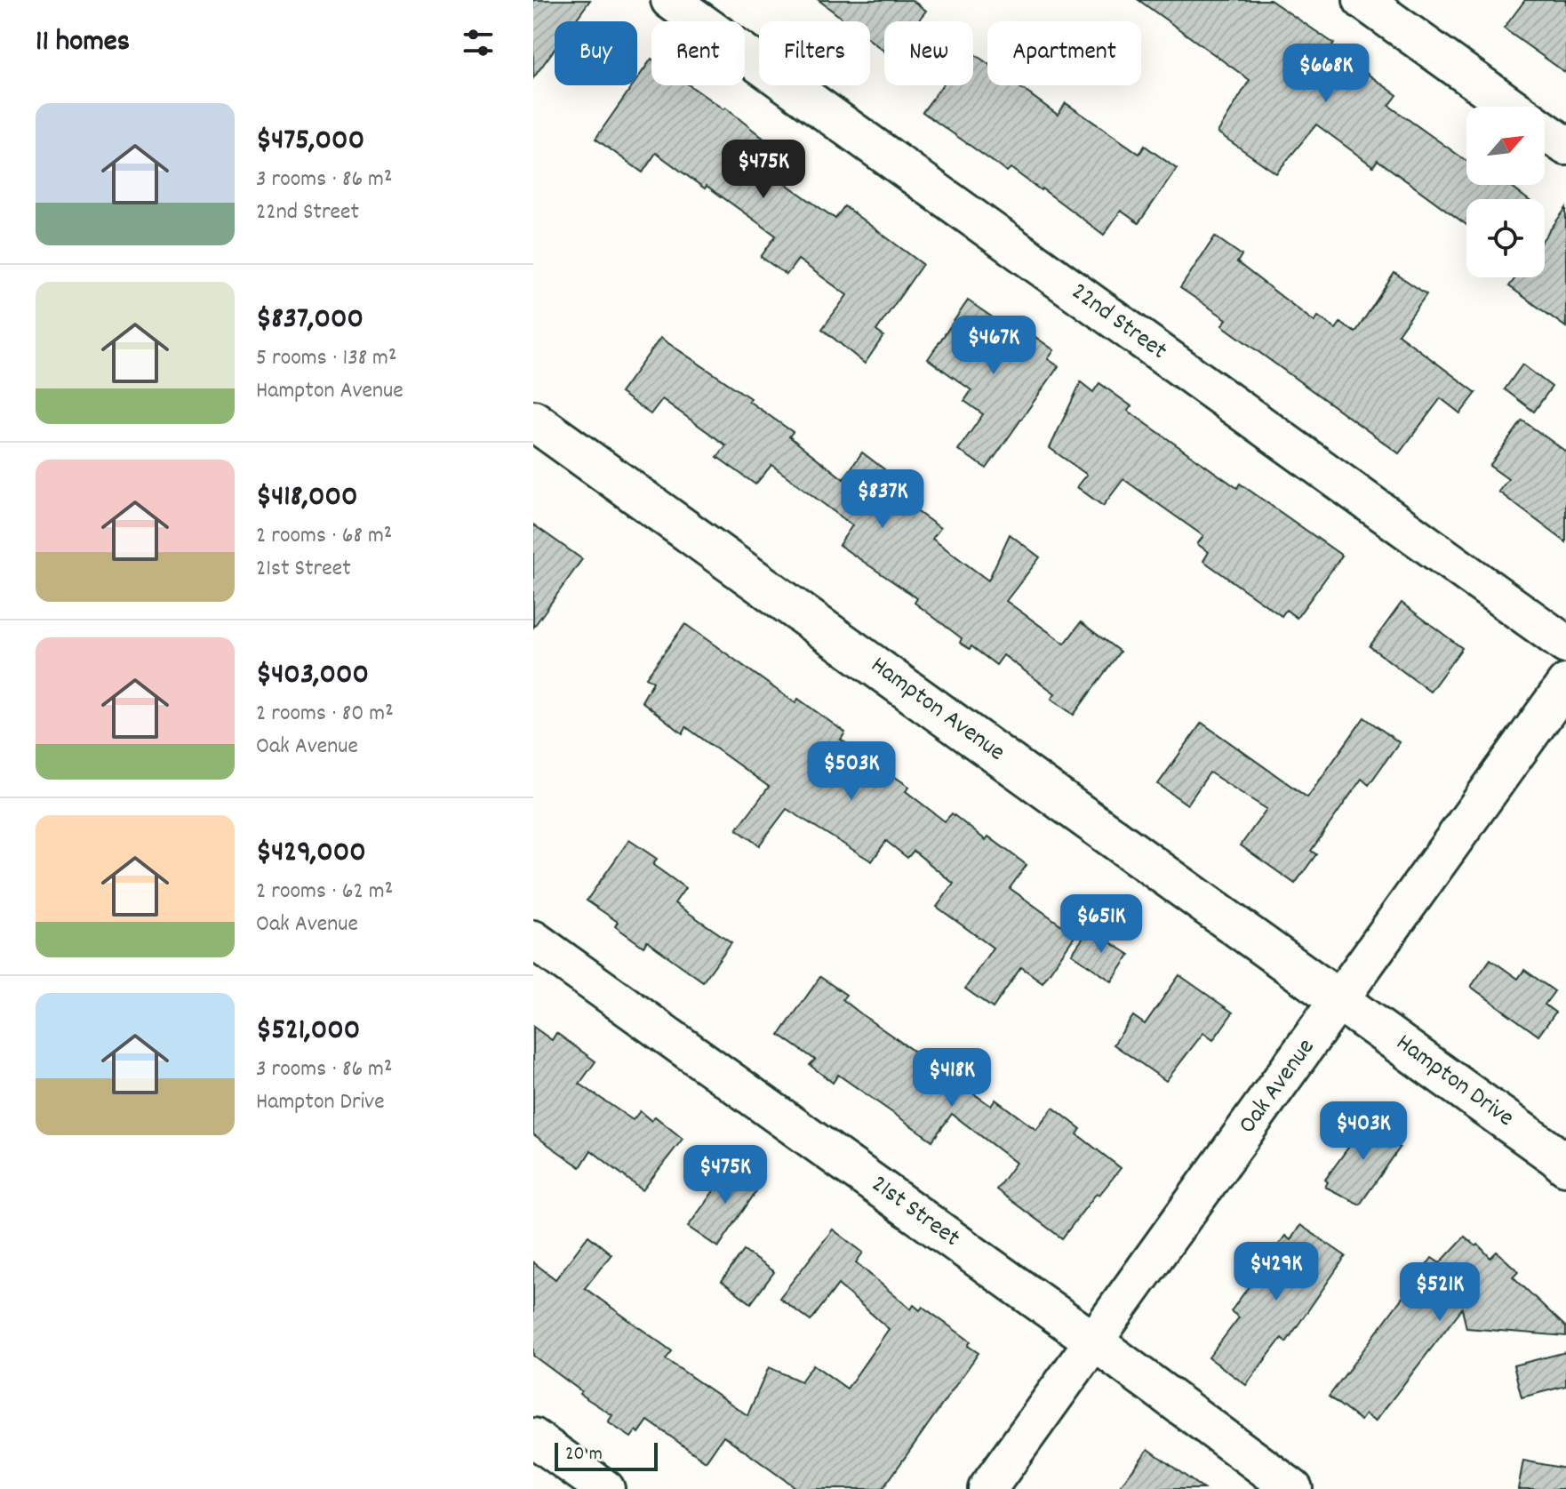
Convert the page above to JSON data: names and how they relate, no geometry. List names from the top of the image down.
{
  "streets": {
    "street": [
      "22nd Street",
      "Hampton Avenue",
      "Hampton Drive",
      "Oak Avenue",
      "21st Street"
    ]
  },
  "crossings": [
    ["Hampton Avenue", "Hampton Drive"],
    ["Hampton Avenue", "Oak Avenue"],
    ["Hampton Drive", "Oak Avenue"],
    ["Oak Avenue", "21st Street"]
  ],
  "scale_bar": "20 m",
  "north": "top right",
  "page": {
    "heading": "11 homes",
    "chip": [
      "Buy",
      "Rent",
      "Filters",
      "New",
      "Apartment"
    ],
    "price": [
      "$668K",
      "$475K",
      "$467K",
      "$837K",
      "$503K",
      "$651K",
      "$418K",
      "$403K",
      "$475K",
      "$429K",
      "$521K"
    ],
    "list": [
      {
        "name": "$475,000",
        "note": "3 rooms · 86 m² · 22nd Street"
      },
      {
        "name": "$837,000",
        "note": "5 rooms · 138 m² · Hampton Avenue"
      },
      {
        "name": "$418,000",
        "note": "2 rooms · 68 m² · 21st Street"
      },
      {
        "name": "$403,000",
        "note": "2 rooms · 80 m² · Oak Avenue"
      },
      {
        "name": "$429,000",
        "note": "2 rooms · 62 m² · Oak Avenue"
      },
      {
        "name": "$521,000",
        "note": "3 rooms · 86 m² · Hampton Drive"
      }
    ],
    "scale": "20 m"
  }
}
